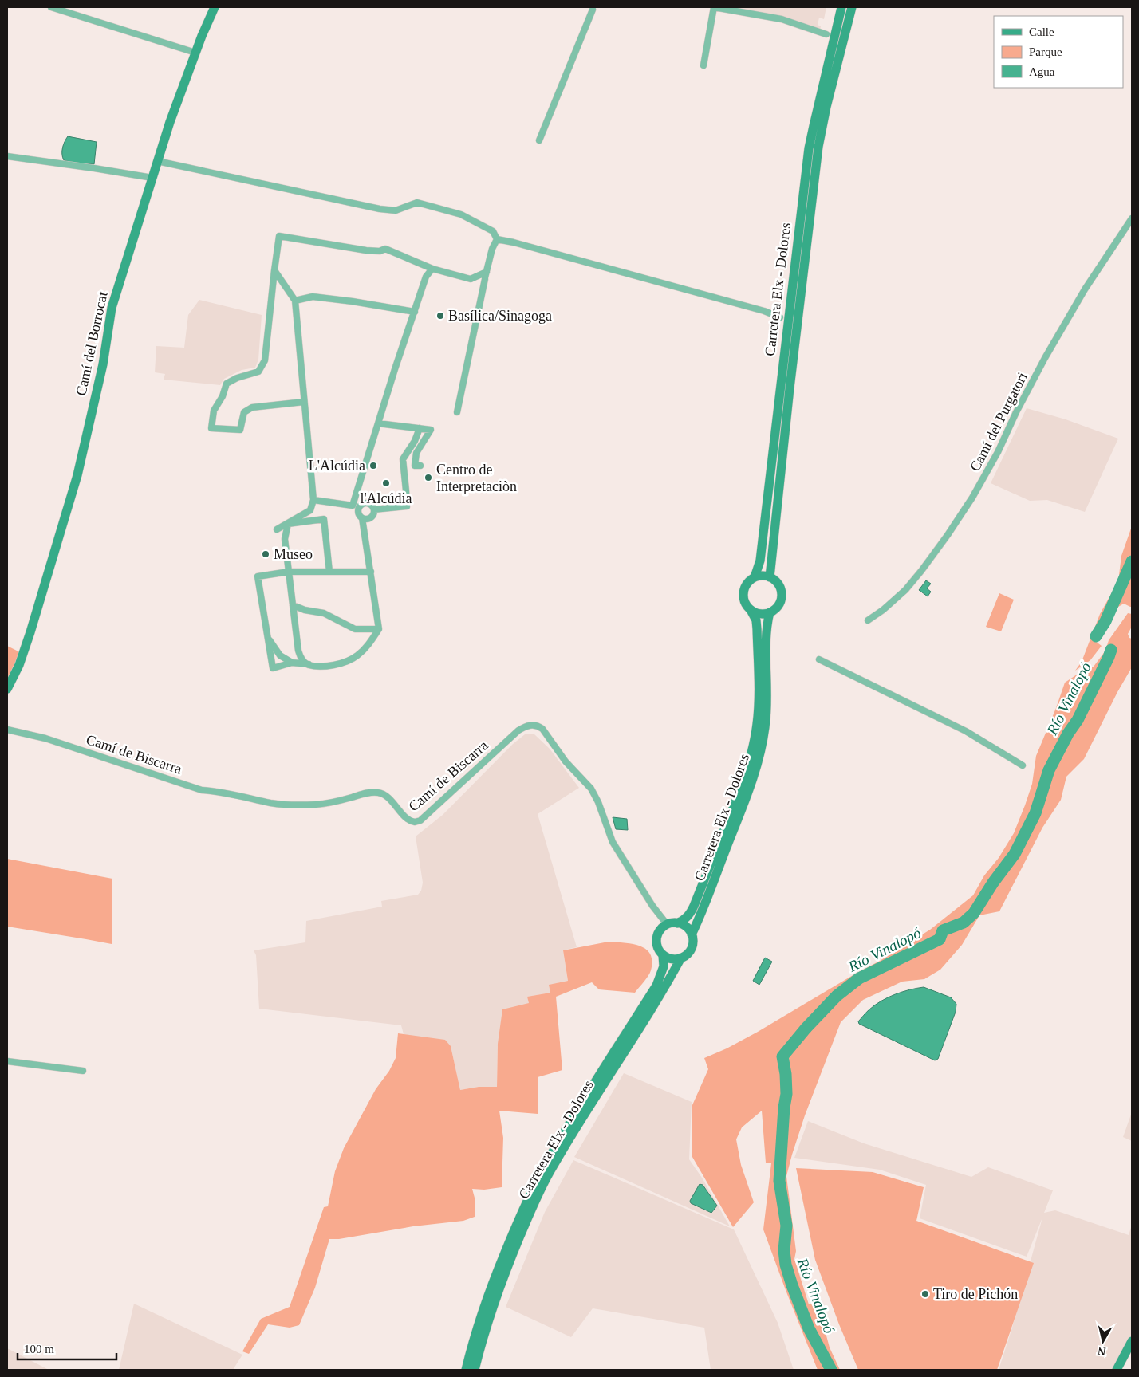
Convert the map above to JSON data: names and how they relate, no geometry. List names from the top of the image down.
{
  "streets": {
    "main road": ["Carretera Elx - Dolores", "Camí del Borrocat"],
    "street": ["Camí del Purgatori", "Camí de Biscarra"]
  },
  "crossings": [
    ["Carretera Elx - Dolores", "Camí de Biscarra"]
  ],
  "water": ["Río Vinalopó"],
  "places": [
    "Basílica/Sinagoga",
    "L'Alcúdia",
    "Centro de Interpretaciòn",
    "l'Alcúdia",
    "Museo",
    "Tiro de Pichón"
  ],
  "legend": ["Calle", "Parque", "Agua"],
  "scale_bar": "100 m",
  "north": "bottom"
}
